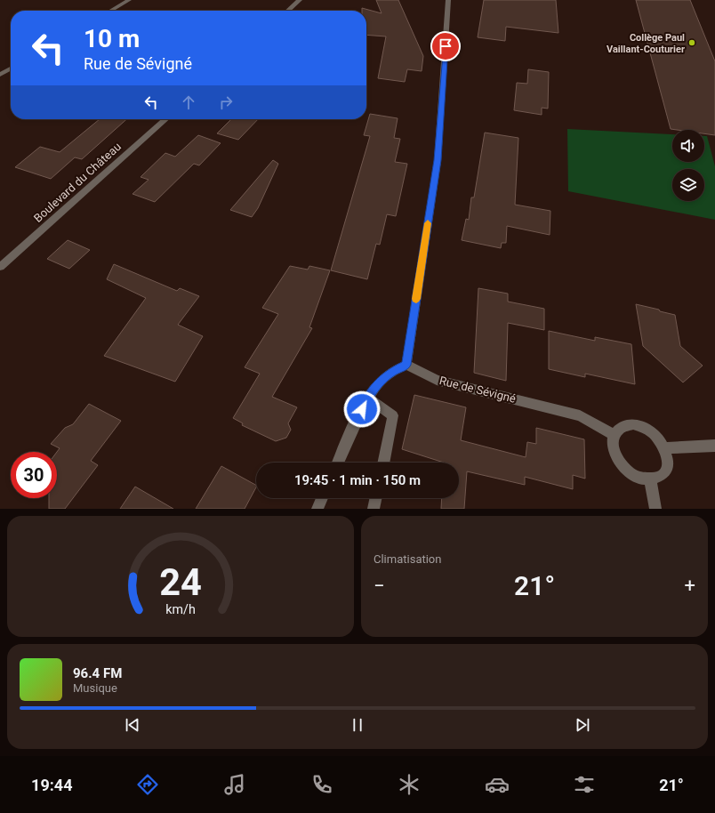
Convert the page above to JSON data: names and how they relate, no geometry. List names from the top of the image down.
{
  "streets": {
    "street": ["Boulevard du Château", "Rue de Sévigné"]
  },
  "places": ["Collège Paul Vaillant-Couturier"],
  "page": {
    "turn": ["10 m", "Rue de Sévigné"],
    "limit": "30",
    "trip": "19:45 · 1 min · 150 m",
    "tile": "Climatisation",
    "heat": ["−", "21°", "+"],
    "song": ["96.4 FM", "Musique"],
    "tabs": ["19:44", "21°"],
    "gauge": ["24", "km/h"]
  }
}
